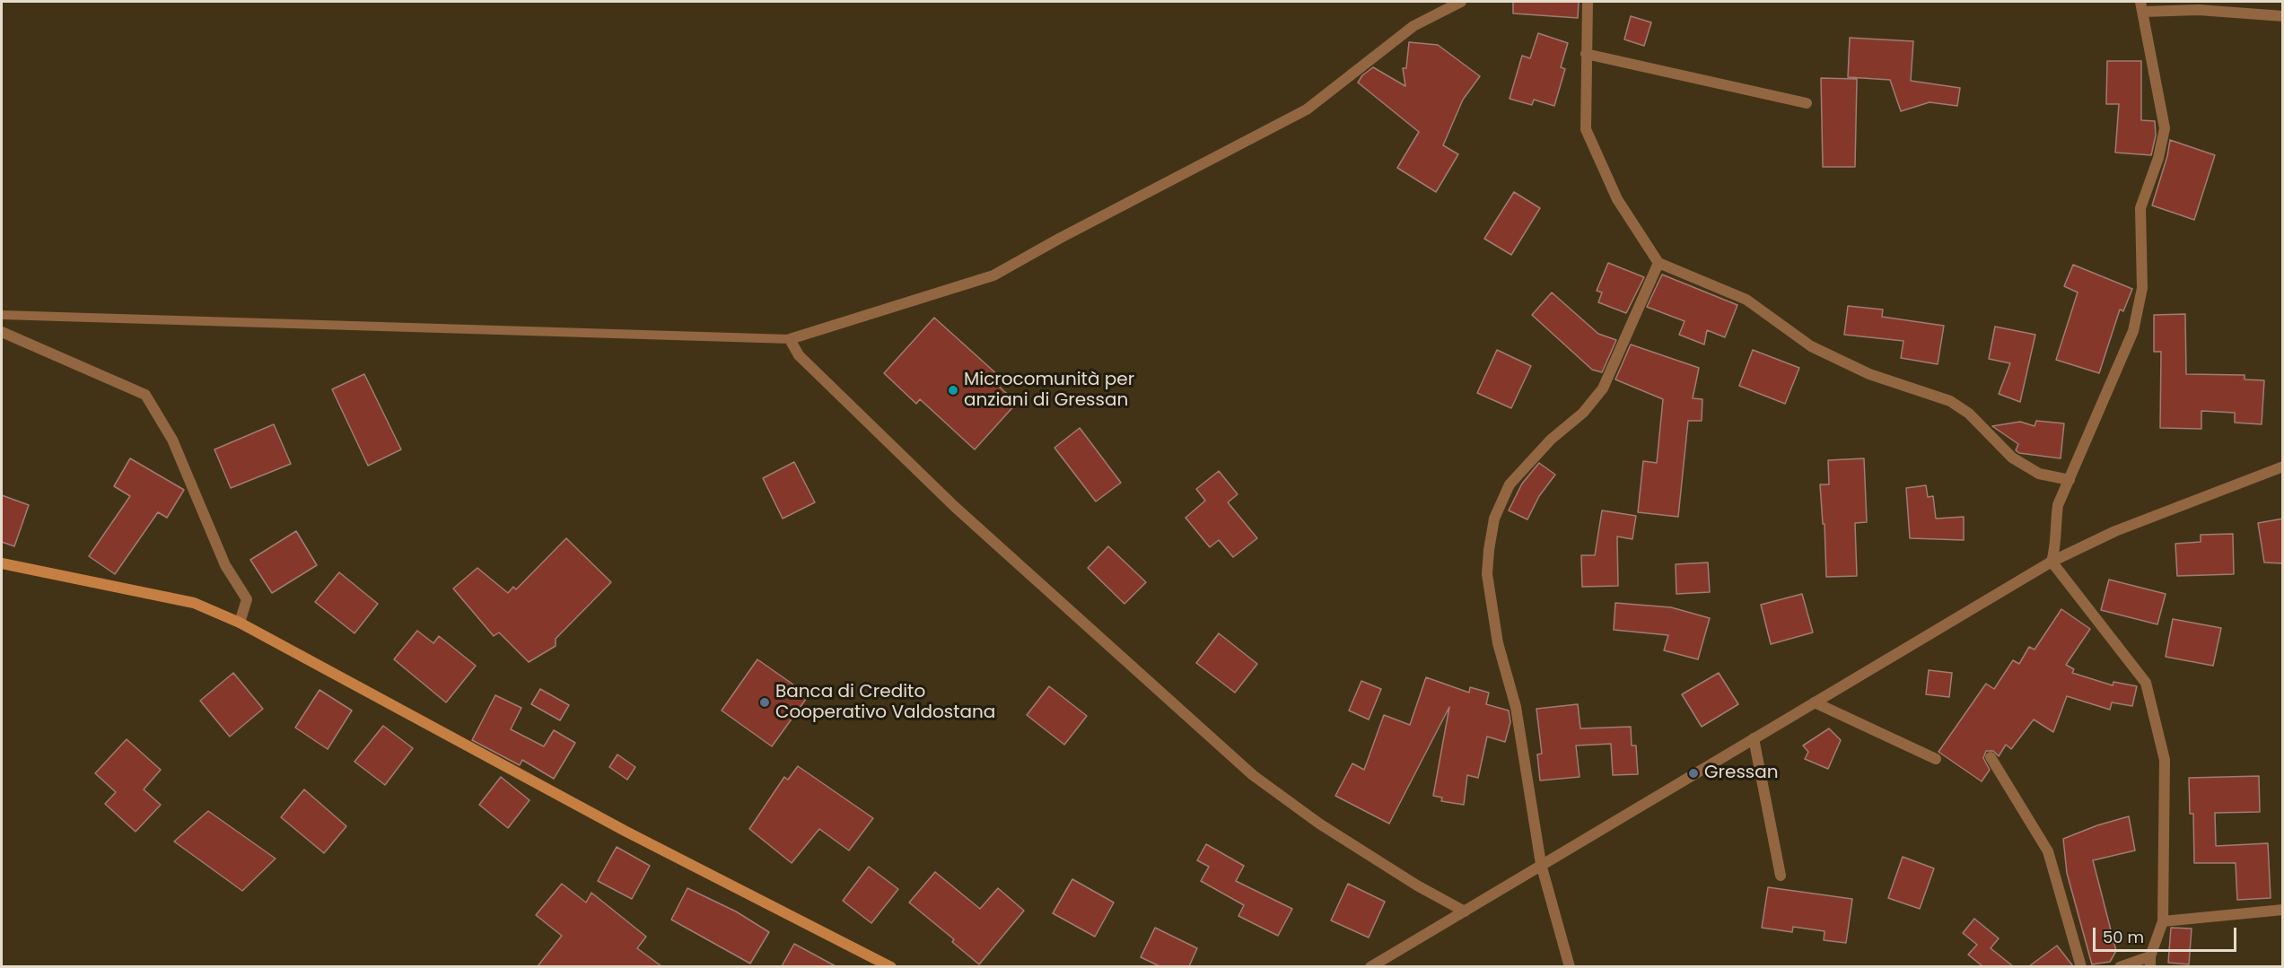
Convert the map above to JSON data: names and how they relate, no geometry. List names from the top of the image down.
{
  "places": ["Microcomunità per anziani di Gressan", "Banca di Credito Cooperativo Valdostana", "Gressan"],
  "scale_bar": "50 m"
}
